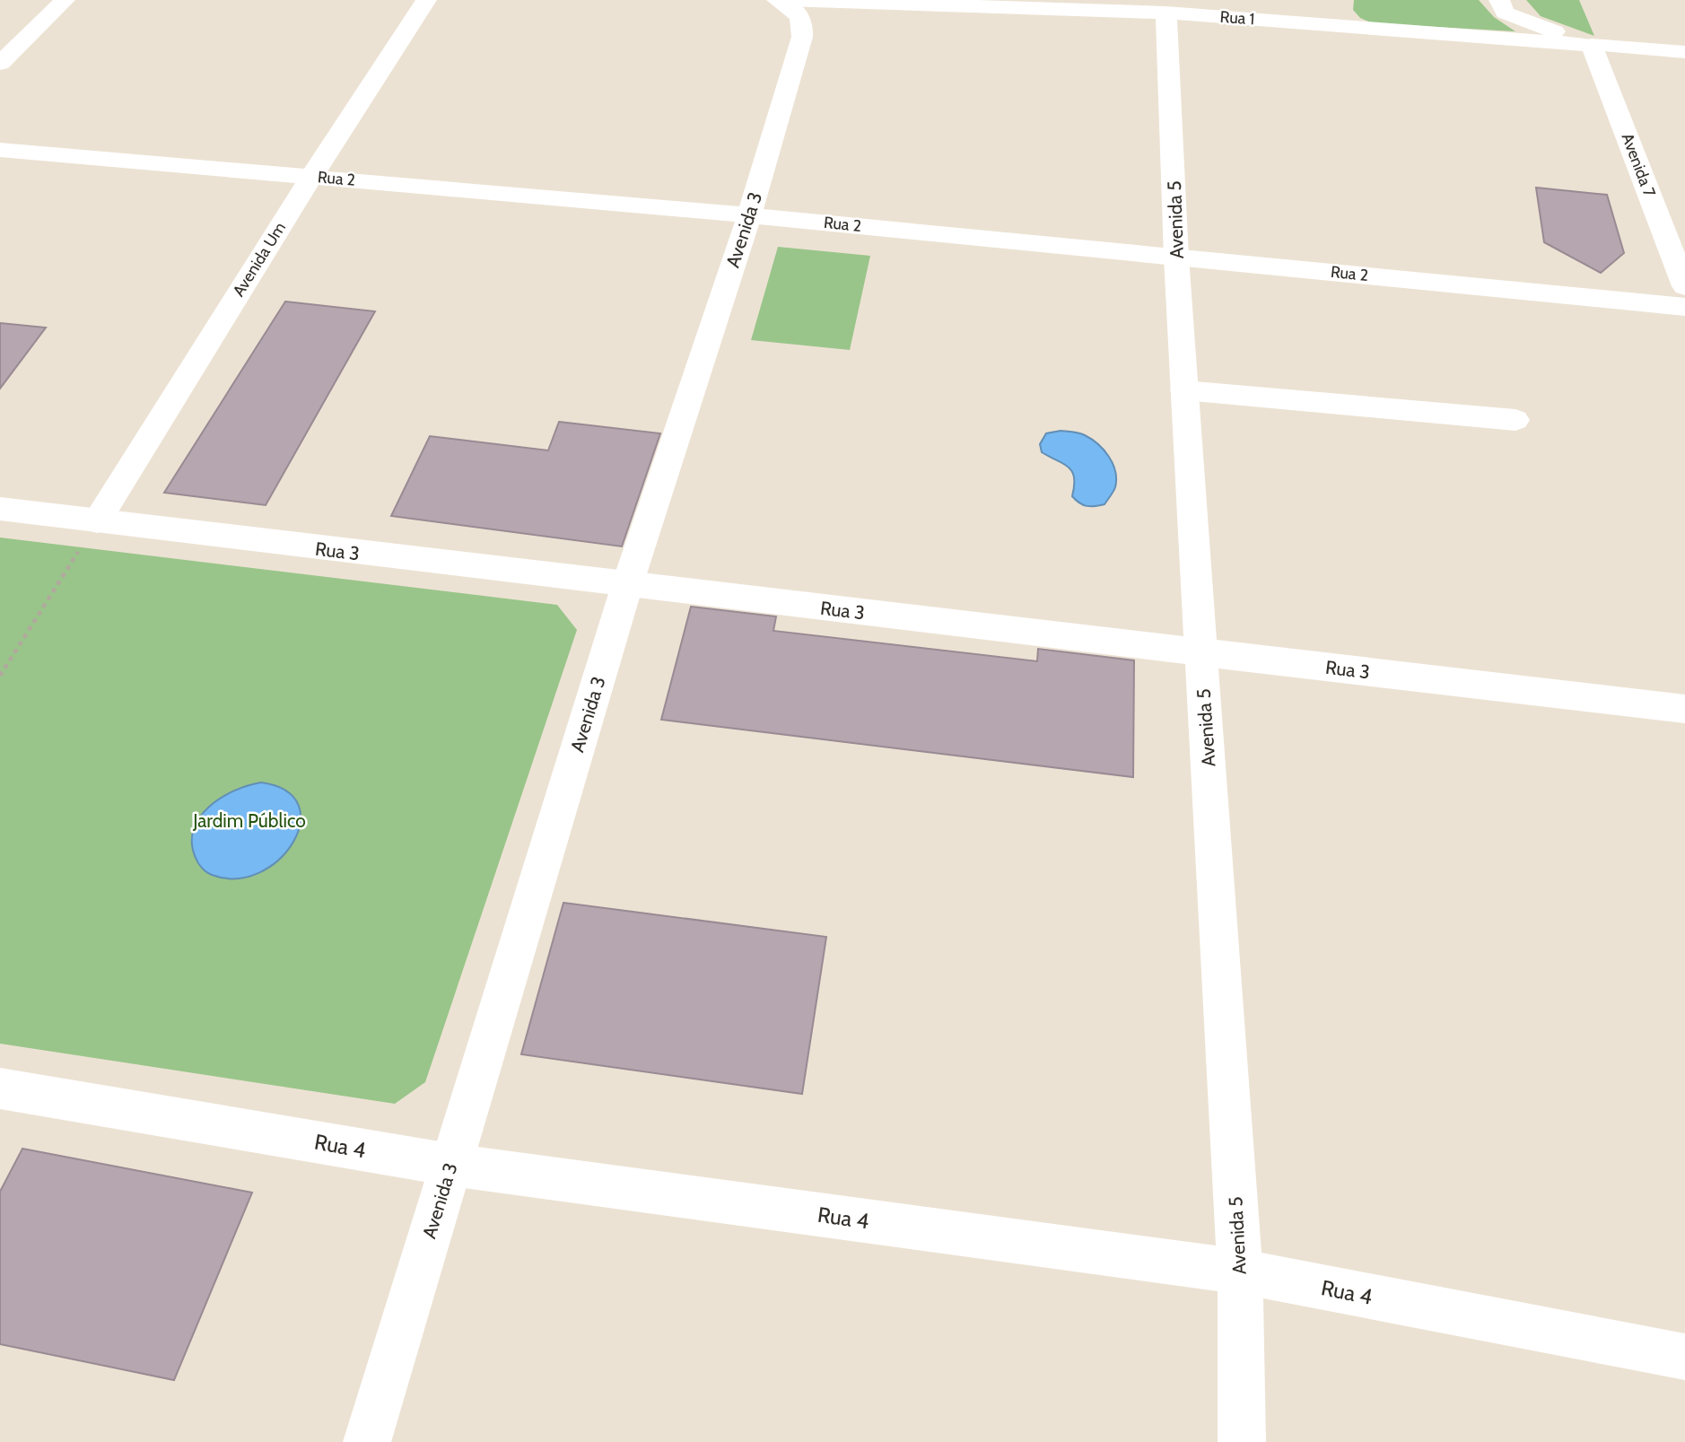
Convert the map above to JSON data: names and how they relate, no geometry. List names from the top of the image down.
{
  "streets": {
    "main road": [
      "Rua 1",
      "Avenida 7",
      "Rua 2",
      "Avenida 5",
      "Avenida 3",
      "Avenida Um",
      "Rua 3",
      "Rua 4"
    ]
  },
  "crossings": [
    ["Rua 1", "Avenida 7"],
    ["Rua 1", "Avenida 5"],
    ["Rua 2", "Avenida 5"],
    ["Rua 2", "Avenida 3"],
    ["Rua 2", "Avenida Um"],
    ["Avenida 5", "Rua 3"],
    ["Avenida 5", "Rua 4"],
    ["Avenida 3", "Rua 3"],
    ["Avenida 3", "Rua 4"],
    ["Avenida Um", "Rua 3"]
  ],
  "parks": ["Jardim Público"]
}
